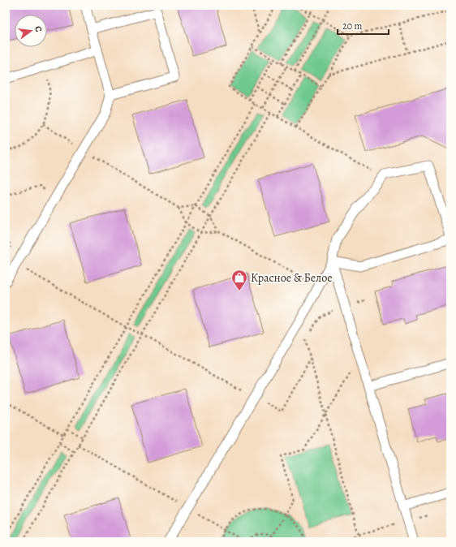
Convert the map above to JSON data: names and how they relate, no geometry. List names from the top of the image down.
{
  "places": {
    "shop": ["Красное & Белое"]
  },
  "scale_bar": "20 m",
  "north": "right"
}
